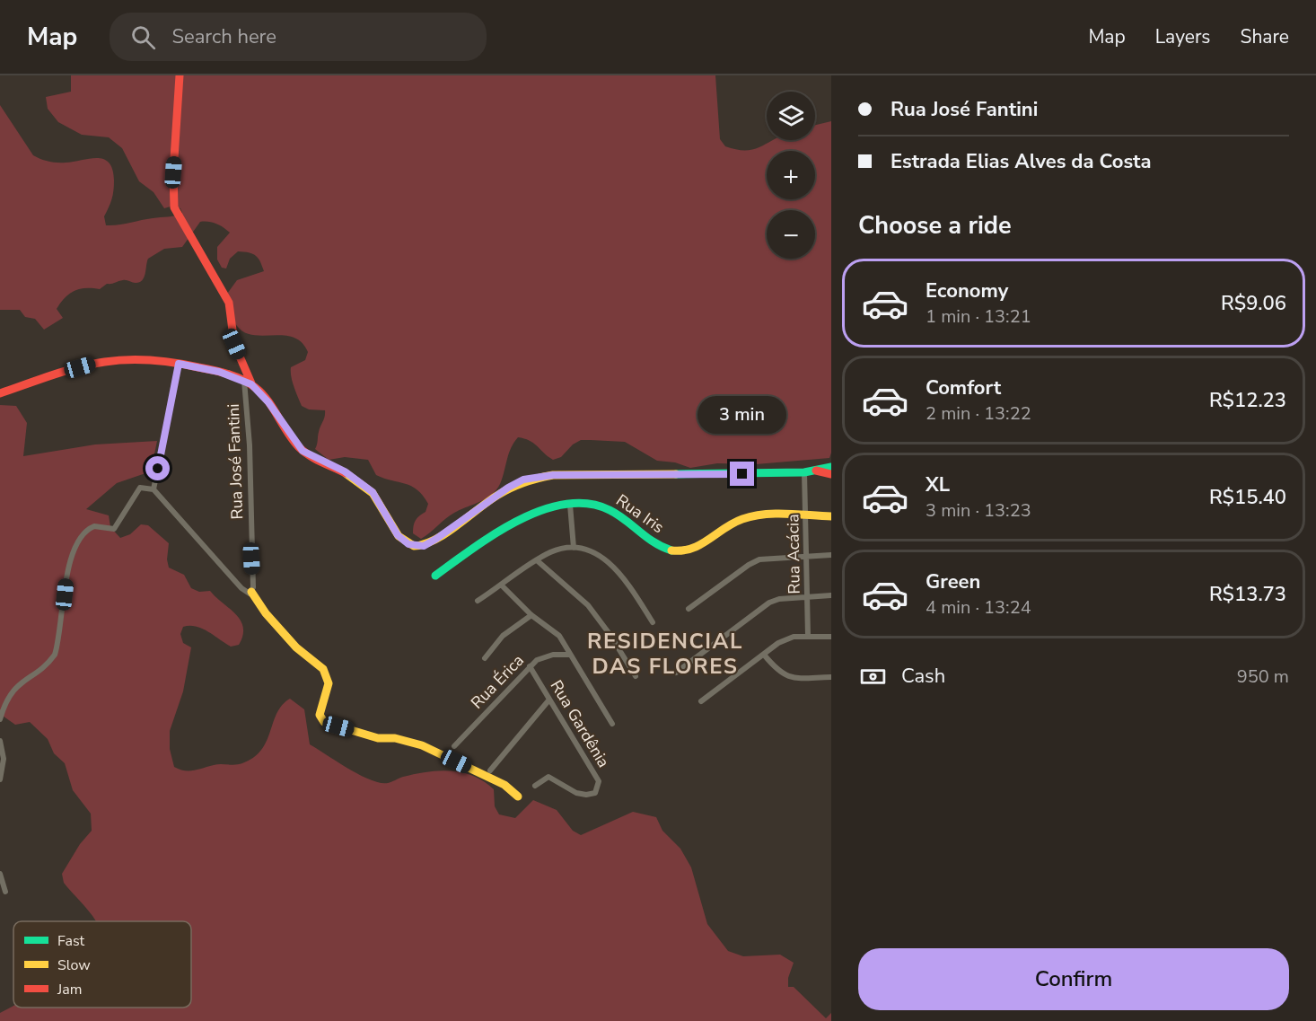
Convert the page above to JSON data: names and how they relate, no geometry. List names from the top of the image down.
{
  "streets": {
    "street": [
      "Rua José Fantini",
      "Rua Iris",
      "Rua Acácia",
      "Rua Érica",
      "Rua Gardênia"
    ]
  },
  "crossings": [
    ["Rua Iris", "Rua Acácia"],
    ["Rua Érica", "Rua Gardênia"]
  ],
  "districts": ["RESIDENCIAL DAS FLORES"],
  "legend": ["Fast", "Slow", "Jam"],
  "page": {
    "header": "Map",
    "search": "Search here",
    "nav": ["Map", "Layers", "Share"],
    "banner": ["Rua José Fantini", "Estrada Elias Alves da Costa"],
    "map_buttons": ["+", "−"],
    "heading": "Choose a ride",
    "list": [
      {
        "name": "Economy",
        "note": "1 min · 13:21",
        "value": "R$9.06"
      },
      {
        "name": "Comfort",
        "note": "2 min · 13:22",
        "value": "R$12.23"
      },
      {
        "name": "XL",
        "note": "3 min · 13:23",
        "value": "R$15.40"
      },
      {
        "name": "Green",
        "note": "4 min · 13:24",
        "value": "R$13.73"
      }
    ],
    "bubble": "3 min",
    "pay": ["Cash", "950 m"],
    "buttons": "Confirm"
  }
}
